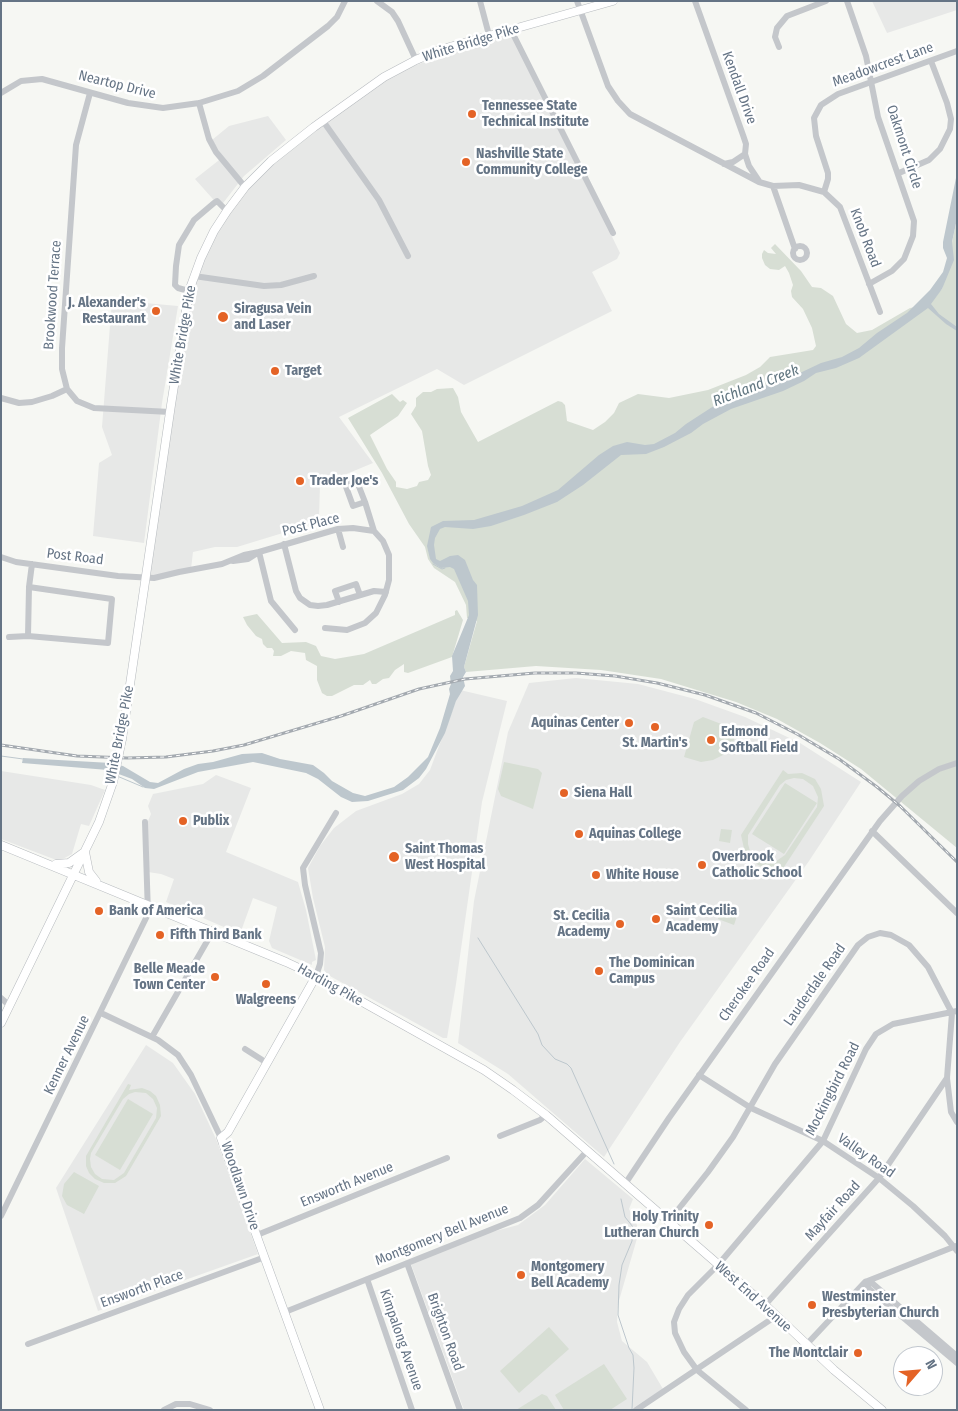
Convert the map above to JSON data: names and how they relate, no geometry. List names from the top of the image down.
{
  "streets": {
    "main road": [
      "White Bridge Pike",
      "Harding Pike",
      "Woodlawn Drive",
      "West End Avenue"
    ],
    "street": [
      "Meadowcrest Lane",
      "Neartop Drive",
      "Kendall Drive",
      "Oakmont Circle",
      "Knob Road",
      "Brookwood Terrace",
      "Post Place",
      "Post Road",
      "Cherokee Road",
      "Lauderdale Road",
      "Kenner Avenue",
      "Mockingbird Road",
      "Valley Road",
      "Ensworth Avenue",
      "Mayfair Road",
      "Montgomery Bell Avenue",
      "Ensworth Place",
      "Brighton Road",
      "Kimpalong Avenue"
    ]
  },
  "crossings": [
    ["White Bridge Pike", "Post Place"],
    ["White Bridge Pike", "Post Road"],
    ["White Bridge Pike", "Harding Pike"],
    ["Meadowcrest Lane", "Oakmont Circle"],
    ["Meadowcrest Lane", "Knob Road"],
    ["Neartop Drive", "Brookwood Terrace"],
    ["Oakmont Circle", "Knob Road"],
    ["Post Place", "Post Road"],
    ["Harding Pike", "Cherokee Road"],
    ["Harding Pike", "Kenner Avenue"],
    ["Harding Pike", "Woodlawn Drive"],
    ["Harding Pike", "Montgomery Bell Avenue"],
    ["Harding Pike", "West End Avenue"],
    ["Cherokee Road", "Valley Road"],
    ["Cherokee Road", "West End Avenue"],
    ["Lauderdale Road", "Mockingbird Road"],
    ["Lauderdale Road", "Valley Road"],
    ["Lauderdale Road", "West End Avenue"],
    ["Mockingbird Road", "Valley Road"],
    ["Mockingbird Road", "West End Avenue"],
    ["Valley Road", "Mayfair Road"],
    ["Ensworth Avenue", "Woodlawn Drive"],
    ["Woodlawn Drive", "Montgomery Bell Avenue"],
    ["Woodlawn Drive", "Ensworth Place"],
    ["Mayfair Road", "West End Avenue"],
    ["Montgomery Bell Avenue", "Brighton Road"],
    ["Montgomery Bell Avenue", "Kimpalong Avenue"]
  ],
  "water": ["Richland Creek"],
  "places": [
    "Tennessee State Technical Institute",
    "Nashville State Community College",
    "J. Alexander's Restaurant",
    "Siragusa Vein and Laser",
    "Target",
    "Trader Joe's",
    "Aquinas Center",
    "St. Martin's",
    "Edmond Softball Field",
    "Siena Hall",
    "Publix",
    "Aquinas College",
    "Saint Thomas West Hospital",
    "Overbrook Catholic School",
    "White House",
    "Bank of America",
    "Saint Cecilia Academy",
    "St. Cecilia Academy",
    "Fifth Third Bank",
    "The Dominican Campus",
    "Belle Meade Town Center",
    "Walgreens",
    "Holy Trinity Lutheran Church",
    "Montgomery Bell Academy",
    "Westminster Presbyterian Church",
    "The Montclair"
  ],
  "north": "top right"
}
